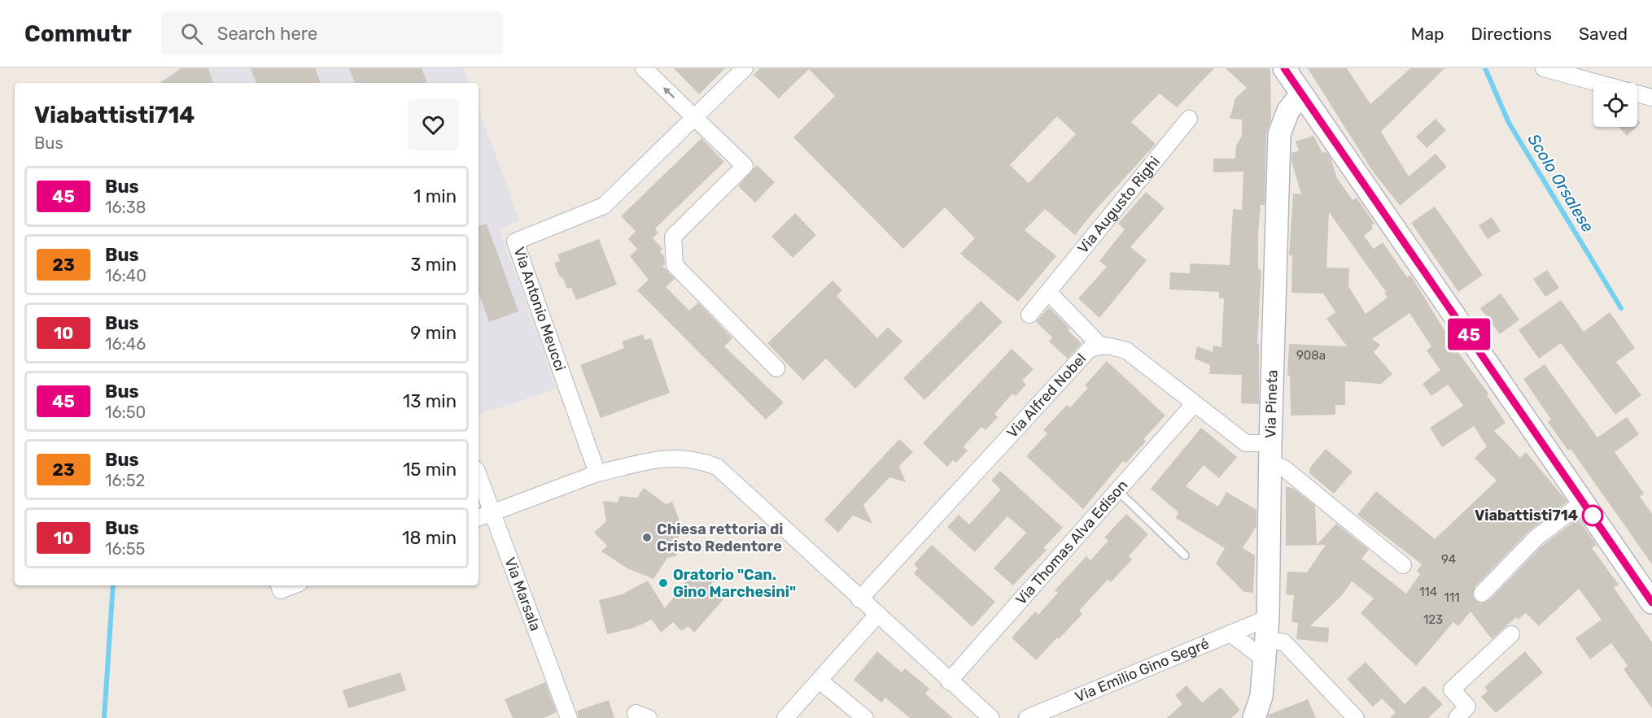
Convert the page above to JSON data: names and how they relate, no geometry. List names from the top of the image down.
{
  "streets": {
    "street": [
      "Via Augusto Righi",
      "Via Antonio Meucci",
      "Via Alfred Nobel",
      "Via Pineta",
      "Via Thomas Alva Edison",
      "Via Marsala",
      "Via Emilio Gino Segré"
    ]
  },
  "crossings": [
    ["Via Alfred Nobel", "Via Pineta"],
    ["Via Alfred Nobel", "Via Thomas Alva Edison"],
    ["Via Pineta", "Via Emilio Gino Segré"]
  ],
  "water": ["Scolo Orsalese"],
  "places": ["Viabattisti714", "Chiesa rettoria di Cristo Redentore", "Oratorio \"Can. Gino Marchesini\""],
  "lines": ["bus line 45"],
  "house_numbers": [
    "908a",
    "94",
    "114",
    "111",
    "123"
  ],
  "page": {
    "header": "Commutr",
    "search": "Search here",
    "nav": ["Map", "Directions", "Saved"],
    "on_map": "45",
    "heading": ["Viabattisti714", "Bus"],
    "list": [
      {
        "mark": "45",
        "name": "Bus",
        "note": "16:38",
        "value": "1 min"
      },
      {
        "mark": "23",
        "name": "Bus",
        "note": "16:40",
        "value": "3 min"
      },
      {
        "mark": "10",
        "name": "Bus",
        "note": "16:46",
        "value": "9 min"
      },
      {
        "mark": "45",
        "name": "Bus",
        "note": "16:50",
        "value": "13 min"
      },
      {
        "mark": "23",
        "name": "Bus",
        "note": "16:52",
        "value": "15 min"
      },
      {
        "mark": "10",
        "name": "Bus",
        "note": "16:55",
        "value": "18 min"
      }
    ]
  }
}
